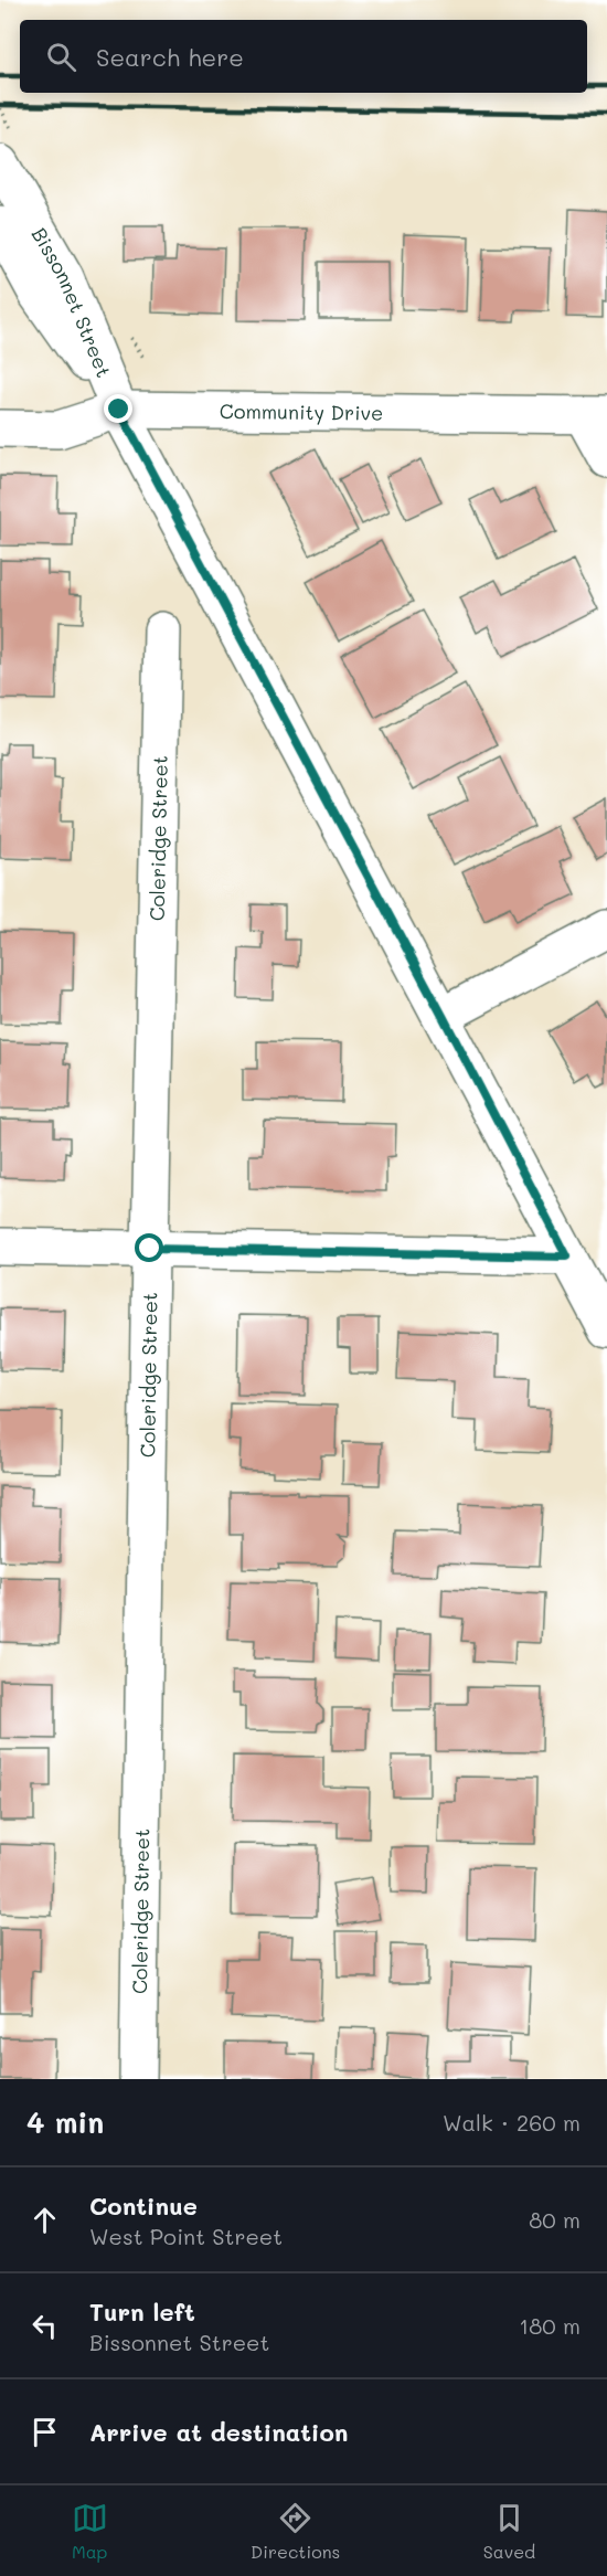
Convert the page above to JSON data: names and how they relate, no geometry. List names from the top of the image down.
{
  "streets": {
    "street": ["Bissonnet Street", "Community Drive", "Coleridge Street"]
  },
  "crossings": [
    ["Bissonnet Street", "Community Drive"]
  ],
  "page": {
    "search": "Search here",
    "heading": ["4 min", "Walk · 260 m"],
    "list": [
      ["Continue", "West Point Street", "80 m"],
      ["Turn left", "Bissonnet Street", "180 m"],
      "Arrive at destination"
    ],
    "nav": ["Map", "Directions", "Saved"]
  }
}
